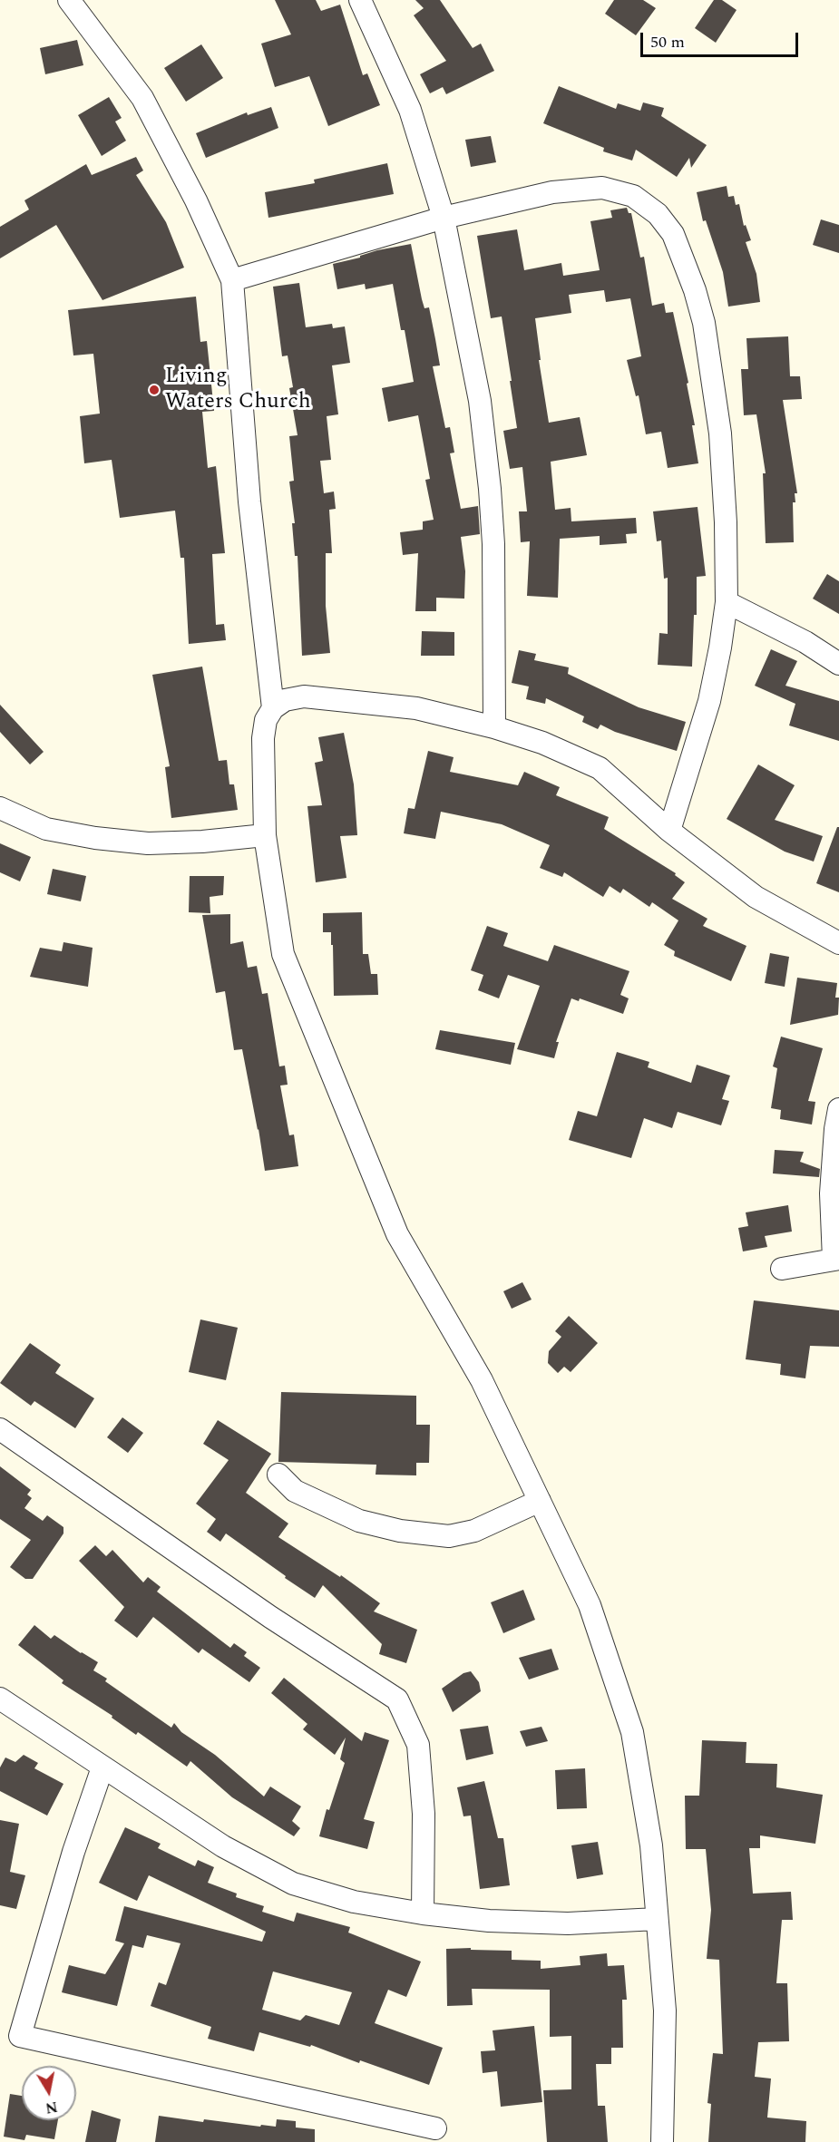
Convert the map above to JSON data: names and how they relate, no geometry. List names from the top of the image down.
{
  "places": ["Living Waters Church"],
  "scale_bar": "50 m",
  "north": "bottom"
}
